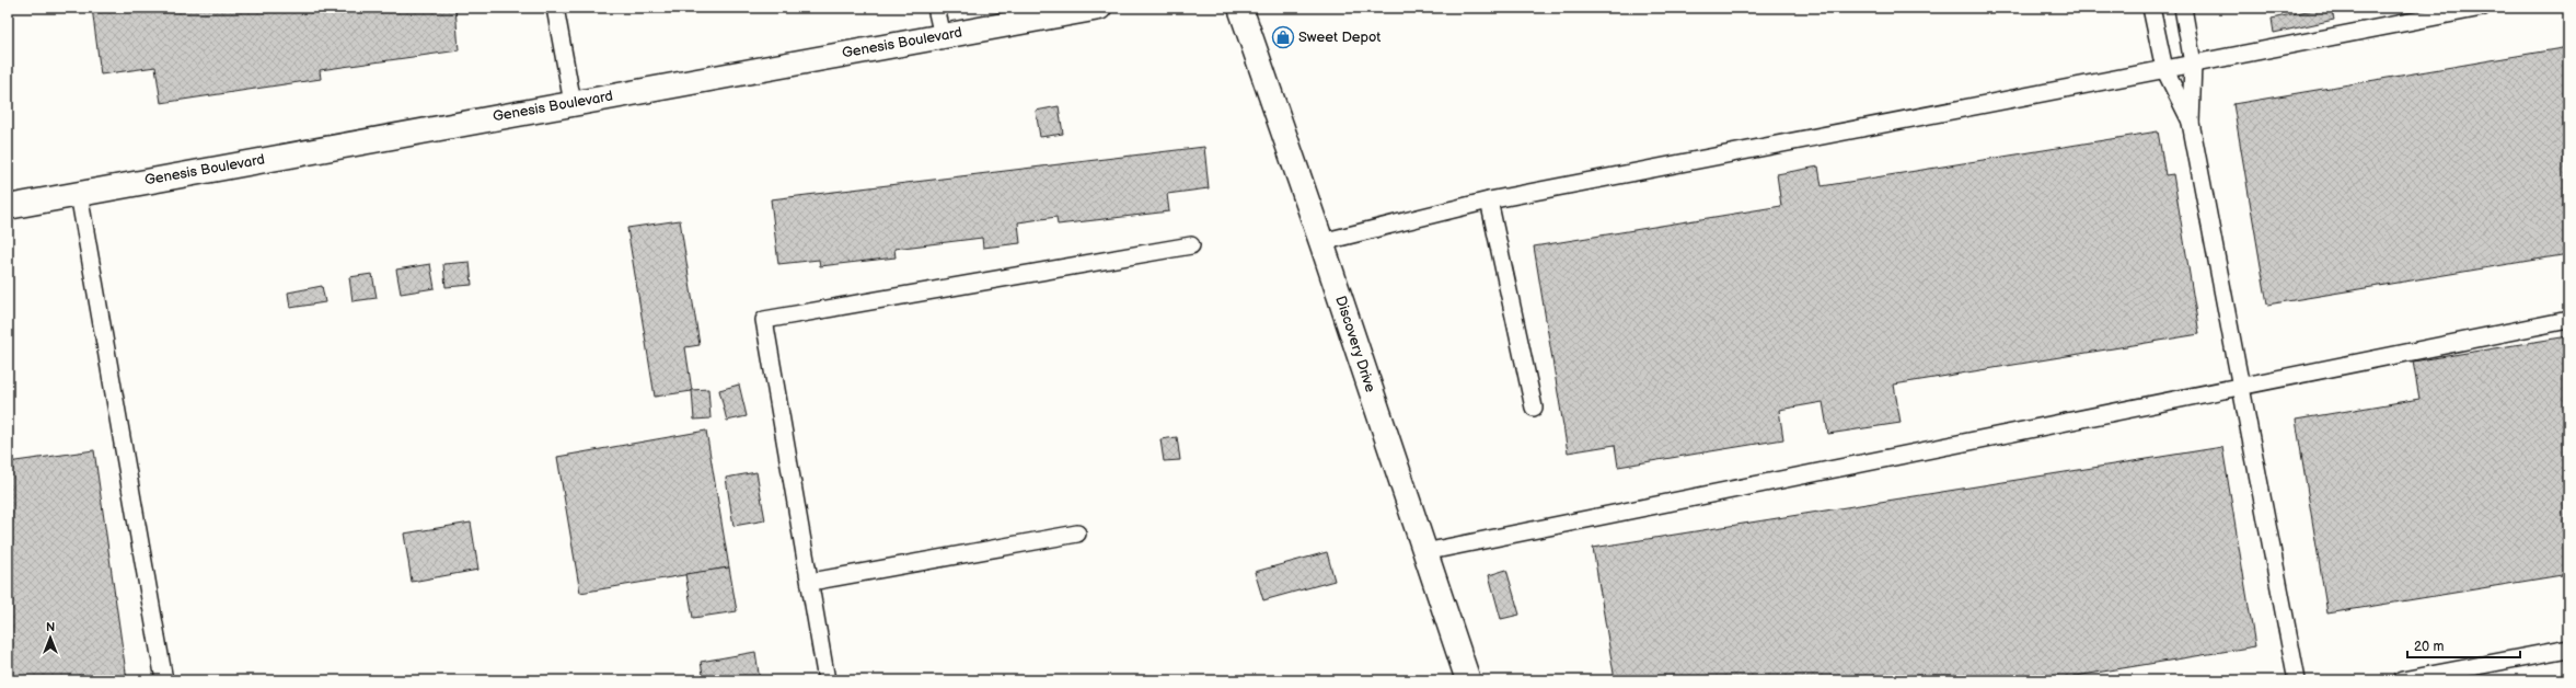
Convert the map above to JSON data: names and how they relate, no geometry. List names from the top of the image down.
{
  "streets": {
    "street": ["Genesis Boulevard", "Discovery Drive"]
  },
  "places": {
    "shop": ["Sweet Depot"]
  },
  "scale_bar": "20 m",
  "north": "top"
}
